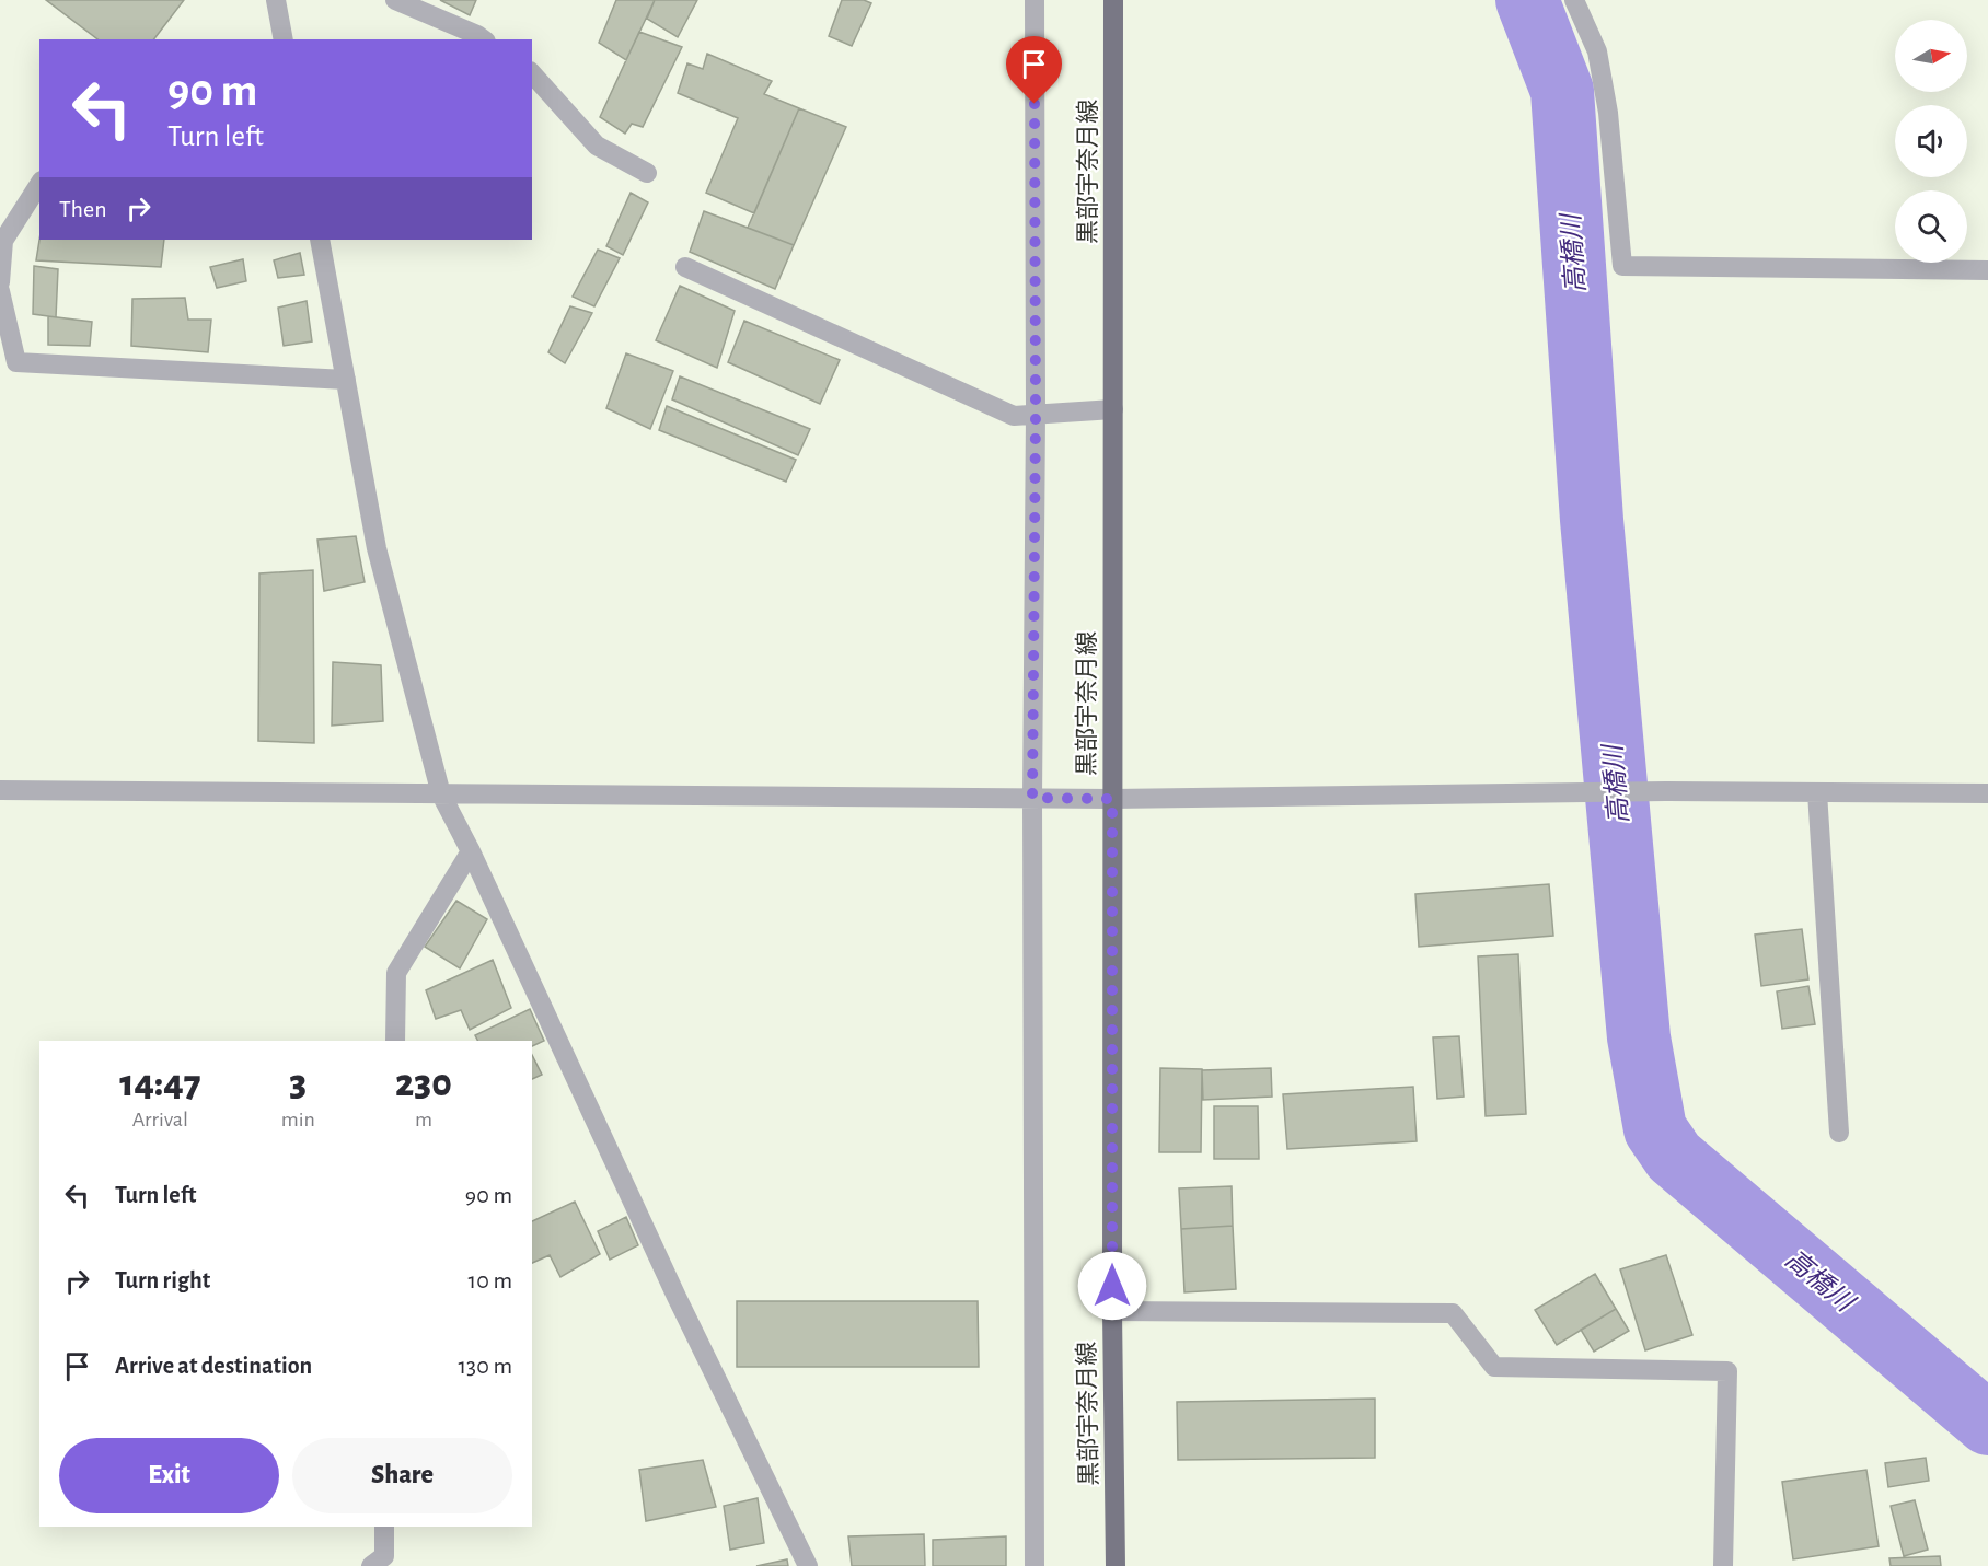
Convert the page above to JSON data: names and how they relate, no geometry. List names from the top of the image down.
{
  "streets": {
    "main road": ["黒部宇奈月線"]
  },
  "water": ["高橋川"],
  "north": "right",
  "page": {
    "turn": ["90 m", "Turn left"],
    "then": "Then",
    "eta": [
      "14:47",
      "Arrival",
      "3",
      "min",
      "230",
      "m"
    ],
    "list": [
      {
        "name": "Turn left",
        "value": "90 m"
      },
      {
        "name": "Turn right",
        "value": "10 m"
      },
      {
        "name": "Arrive at destination",
        "value": "130 m"
      }
    ],
    "buttons": ["Exit", "Share"]
  }
}
